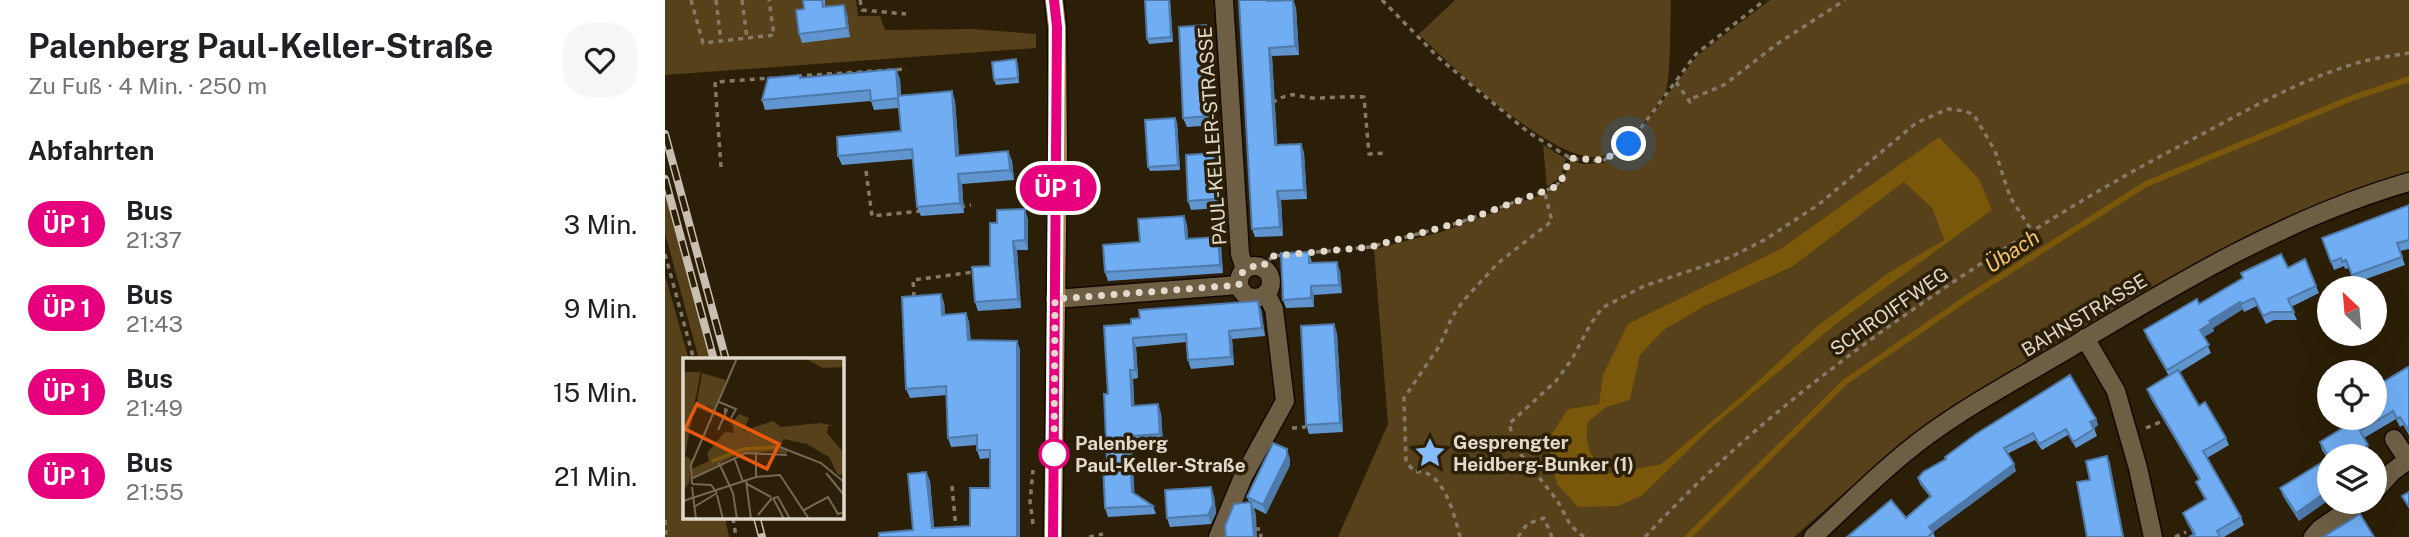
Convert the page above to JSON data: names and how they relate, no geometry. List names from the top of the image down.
{
  "streets": {
    "street": ["PAUL-KELLER-STRASSE", "BAHNSTRASSE"],
    "path": ["SCHROIFFWEG"]
  },
  "water": ["Übach"],
  "places": {
    "place": ["Gesprengter Heidberg-Bunker (1)"],
    "other": ["Palenberg Paul-Keller-Straße"]
  },
  "north": "top left",
  "page": {
    "heading": [
      ["Palenberg Paul-Keller-Straße", "Zu Fuß · 4 Min. · 250 m"],
      "Abfahrten"
    ],
    "on_map": "ÜP 1",
    "list": [
      {
        "mark": "ÜP 1",
        "name": "Bus",
        "note": "21:37",
        "value": "3 Min."
      },
      {
        "mark": "ÜP 1",
        "name": "Bus",
        "note": "21:43",
        "value": "9 Min."
      },
      {
        "mark": "ÜP 1",
        "name": "Bus",
        "note": "21:49",
        "value": "15 Min."
      },
      {
        "mark": "ÜP 1",
        "name": "Bus",
        "note": "21:55",
        "value": "21 Min."
      }
    ]
  }
}
